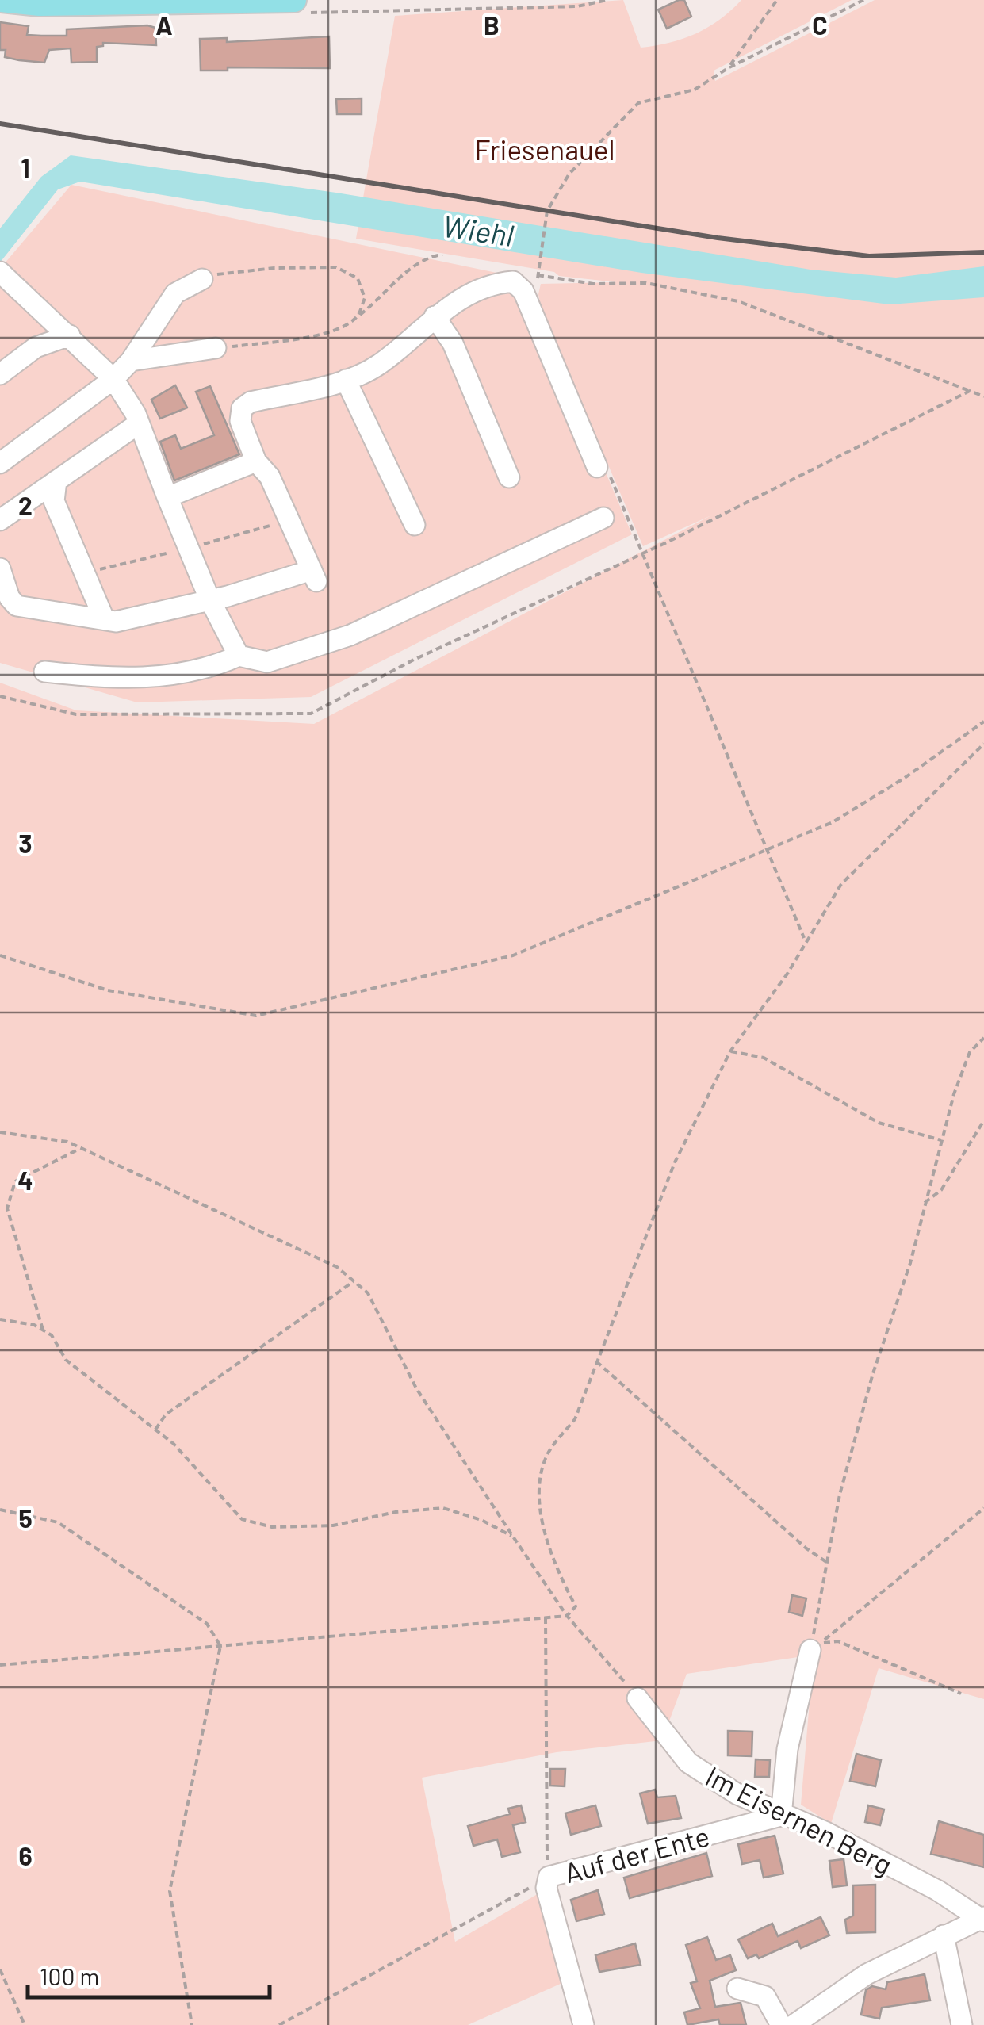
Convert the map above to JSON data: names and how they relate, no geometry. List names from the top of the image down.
{
  "streets": {
    "street": ["Im Eisernen Berg", "Auf der Ente"]
  },
  "crossings": [
    ["Im Eisernen Berg", "Auf der Ente"]
  ],
  "water": ["Wiehl"],
  "parks": ["Friesenauel"],
  "scale_bar": "100 m",
  "grid": {
    "columns": ["A", "B", "C"],
    "rows": [
      "1",
      "2",
      "3",
      "4",
      "5",
      "6"
    ]
  }
}
